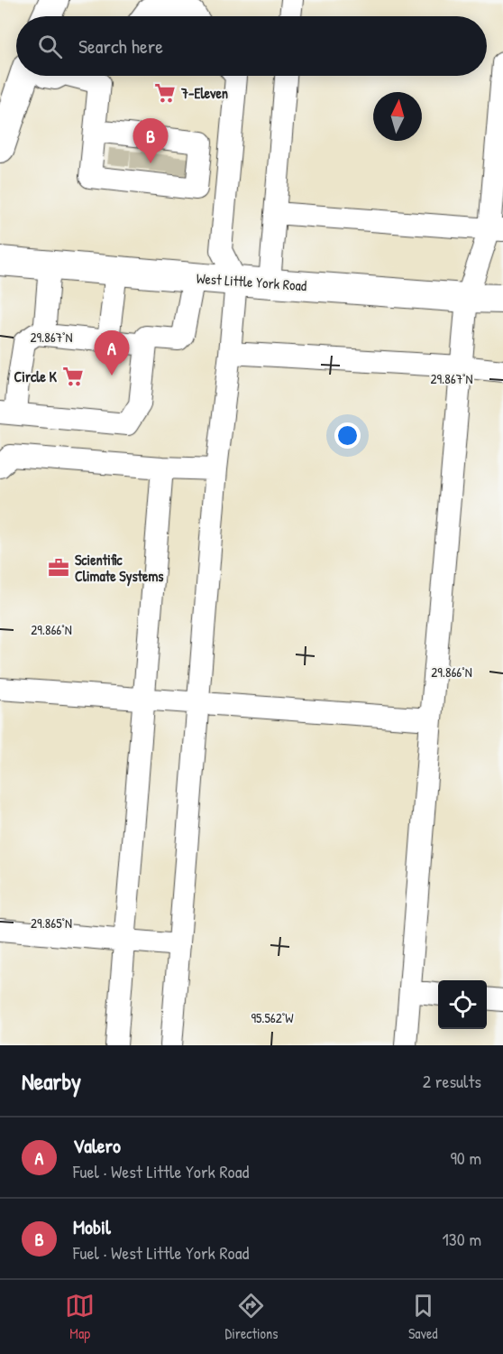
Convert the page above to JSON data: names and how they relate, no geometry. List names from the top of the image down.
{
  "streets": {
    "main road": ["West Little York Road"]
  },
  "places": {
    "supermarket": ["7-Eleven", "Circle K"],
    "office": ["Scientific Climate Systems"]
  },
  "north": "top",
  "page": {
    "search": "Search here",
    "pins": ["B", "A"],
    "heading": ["Nearby", "2 results"],
    "list": [
      {
        "mark": "A",
        "name": "Valero",
        "note": "Fuel · West Little York Road",
        "value": "90 m"
      },
      {
        "mark": "B",
        "name": "Mobil",
        "note": "Fuel · West Little York Road",
        "value": "130 m"
      }
    ],
    "nav": ["Map", "Directions", "Saved"]
  },
  "coordinates": [
    "29.867°N",
    "29.866°N",
    "29.865°N",
    "95.562°W"
  ]
}
